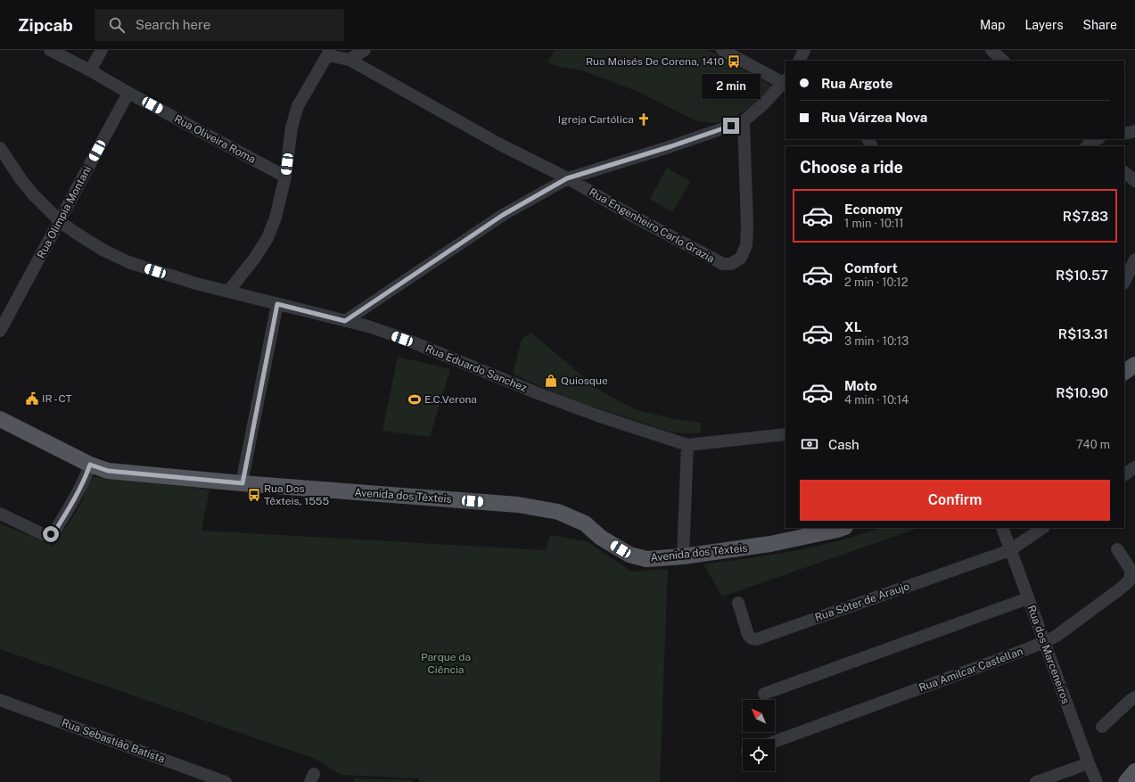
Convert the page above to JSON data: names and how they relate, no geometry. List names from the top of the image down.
{
  "streets": {
    "main road": ["Avenida dos Têxteis"],
    "street": [
      "Rua Oliveira Roma",
      "Rua Olimpia Montani",
      "Rua Engenheiro Carlo Grazia",
      "Rua Eduardo Sanchez",
      "Rua Sóter de Araujo",
      "Rua dos Marceneiros",
      "Rua Amilcar Castellan",
      "Rua Sebastião Batista"
    ]
  },
  "crossings": [
    ["Rua Oliveira Roma", "Rua Olimpia Montani"],
    ["Rua Olimpia Montani", "Rua Eduardo Sanchez"],
    ["Rua Sóter de Araujo", "Rua dos Marceneiros"],
    ["Rua dos Marceneiros", "Rua Amilcar Castellan"]
  ],
  "parks": ["Parque da Ciência"],
  "places": {
    "bus stop": ["Rua Moisés De Corena, 1410", "Rua Dos Têxteis, 1555"],
    "church": ["Igreja Cartólica"],
    "shop": ["Quiosque"],
    "public building": ["IR - CT"],
    "sports": ["E.C.Verona"]
  },
  "north": "top left",
  "page": {
    "header": "Zipcab",
    "search": "Search here",
    "nav": ["Map", "Layers", "Share"],
    "banner": ["Rua Argote", "Rua Várzea Nova"],
    "bubble": "2 min",
    "heading": "Choose a ride",
    "list": [
      {
        "name": "Economy",
        "note": "1 min · 10:11",
        "value": "R$7.83"
      },
      {
        "name": "Comfort",
        "note": "2 min · 10:12",
        "value": "R$10.57"
      },
      {
        "name": "XL",
        "note": "3 min · 10:13",
        "value": "R$13.31"
      },
      {
        "name": "Moto",
        "note": "4 min · 10:14",
        "value": "R$10.90"
      }
    ],
    "pay": ["Cash", "740 m"],
    "buttons": "Confirm"
  }
}
